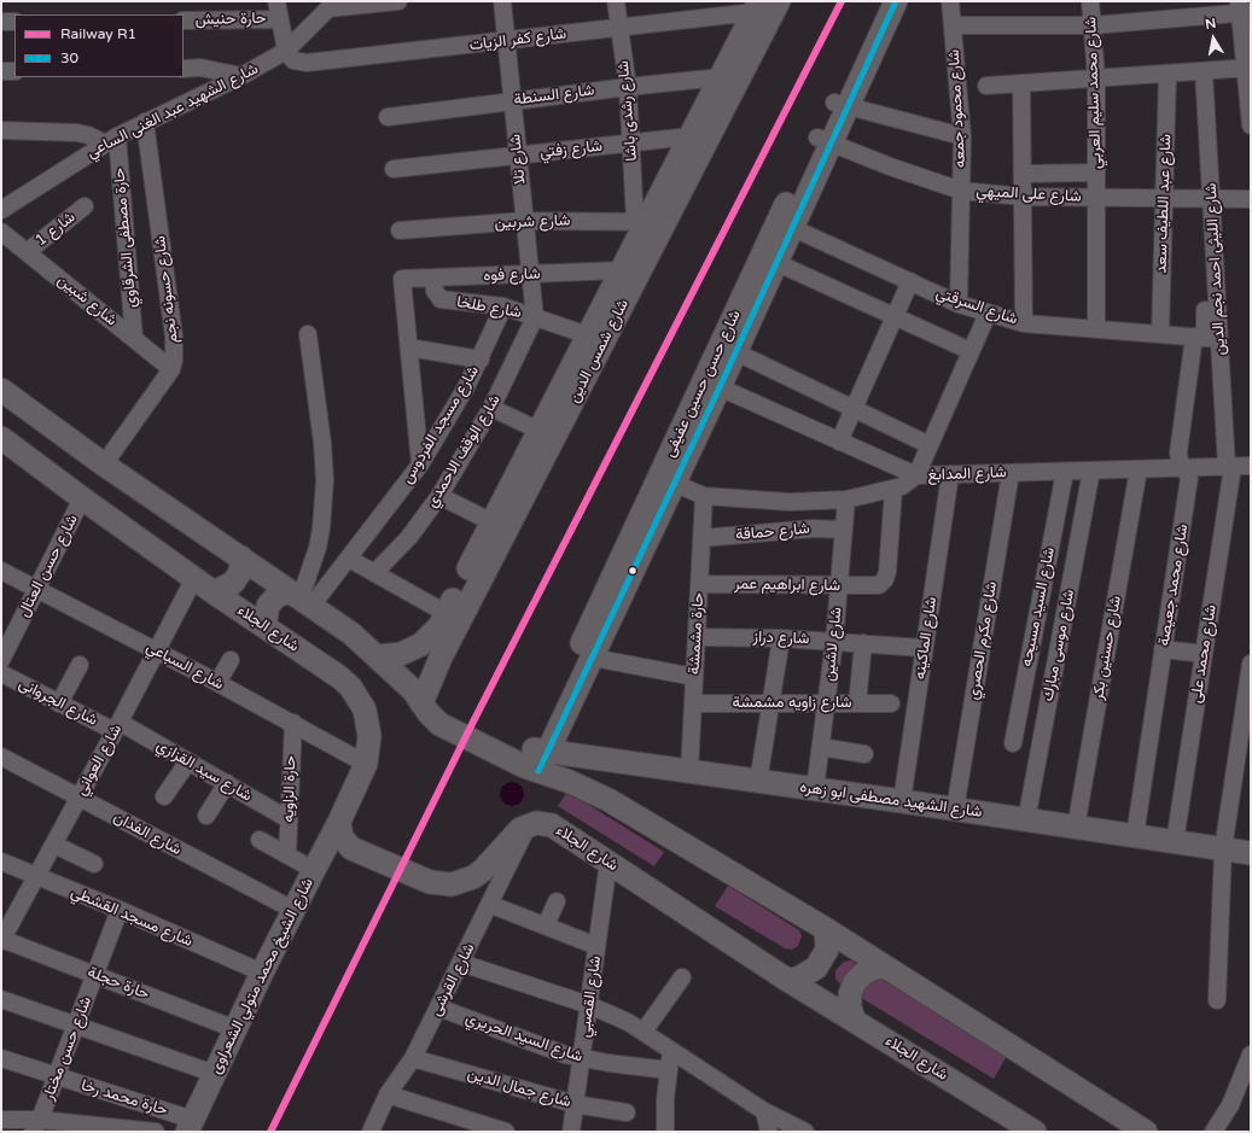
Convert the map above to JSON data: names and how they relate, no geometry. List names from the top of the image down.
{
  "streets": {
    "street": [
      "حارة حنيش",
      "شارع كفر الزيات",
      "شارع محمد سليم العربي",
      "شارع السنطة",
      "شارع محمود جمعه",
      "شارع الشهيد عبد الغنى الساعي",
      "شارع رشدى باشا",
      "شارع زفتي",
      "شارع تلا",
      "شارع على الميهي",
      "شارع عبد اللطيف سعد",
      "شارع شربين",
      "شارع 1",
      "حارة مصطفى الشرقاوي",
      "شارع الليثى احمد نجم الدين",
      "شارع فوه",
      "شارع حسونه نجم",
      "شارع شبين",
      "شارع السرقتي",
      "شارع طلخا",
      "شارع شمس الدين",
      "شارع حسن حسين عفيفى",
      "شارع مسجد الفردوس",
      "شارع الوقف الاحمدي",
      "شارع المدابغ",
      "شارع حماقة",
      "شارع حسن العتال",
      "شارع ابراهيم عمر",
      "شارع محمد جعيصة",
      "شارع السيد مسيحه",
      "شارع الجلاء",
      "حارة مشمشة",
      "شارع دراز",
      "شارع الماكينه",
      "شارع مكرم الحصري",
      "شارع لاشين",
      "شارع موسى مبارك",
      "شارع حسنين بكر",
      "شارع محمد على",
      "شارع السباعي",
      "شارع الجروانى",
      "شارع زاويه مشمشة",
      "شارع العواني",
      "شارع سيد القزازي",
      "حارة الزاويه",
      "شارع الشهيد مصطفى ابو زهره",
      "شارع الفدان",
      "شارع مسجد القشطي",
      "شارع الشيخ محمد متولي الشعراوى",
      "شارع القرشى",
      "حارة حجلة",
      "شارع القصبي",
      "شارع السيد الحريري",
      "شارع حسن مختار",
      "شارع جمال الدين",
      "حارة محمد رخا"
    ]
  },
  "crossings": [
    ["شارع كفر الزيات", "شارع الشهيد عبد الغنى الساعي"],
    ["شارع كفر الزيات", "شارع رشدى باشا"],
    ["شارع كفر الزيات", "شارع تلا"],
    ["شارع كفر الزيات", "شارع شمس الدين"],
    ["شارع محمد سليم العربي", "شارع على الميهي"],
    ["شارع محمد سليم العربي", "شارع السرقتي"],
    ["شارع السنطة", "شارع رشدى باشا"],
    ["شارع السنطة", "شارع تلا"],
    ["شارع السنطة", "شارع شمس الدين"],
    ["شارع محمود جمعه", "شارع على الميهي"],
    ["شارع محمود جمعه", "شارع السرقتي"],
    ["شارع الشهيد عبد الغنى الساعي", "حارة مصطفى الشرقاوي"],
    ["شارع الشهيد عبد الغنى الساعي", "شارع حسونه نجم"],
    ["شارع رشدى باشا", "شارع زفتي"],
    ["شارع رشدى باشا", "شارع شربين"],
    ["شارع رشدى باشا", "شارع شمس الدين"],
    ["شارع زفتي", "شارع تلا"],
    ["شارع زفتي", "شارع شمس الدين"],
    ["شارع تلا", "شارع شربين"],
    ["شارع تلا", "شارع فوه"],
    ["شارع تلا", "شارع طلخا"],
    ["شارع تلا", "شارع الوقف الاحمدي"],
    ["شارع على الميهي", "شارع عبد اللطيف سعد"],
    ["شارع على الميهي", "شارع الليثى احمد نجم الدين"],
    ["شارع على الميهي", "شارع حسن حسين عفيفى"],
    ["شارع عبد اللطيف سعد", "شارع السرقتي"],
    ["شارع شربين", "شارع شمس الدين"],
    ["شارع 1", "شارع شبين"],
    ["حارة مصطفى الشرقاوي", "شارع شبين"],
    ["شارع الليثى احمد نجم الدين", "شارع السرقتي"],
    ["شارع الليثى احمد نجم الدين", "شارع المدابغ"],
    ["شارع الليثى احمد نجم الدين", "شارع محمد جعيصة"],
    ["شارع الليثى احمد نجم الدين", "شارع محمد على"],
    ["شارع فوه", "شارع طلخا"],
    ["شارع فوه", "شارع شمس الدين"],
    ["شارع حسونه نجم", "شارع شبين"],
    ["شارع السرقتي", "شارع حسن حسين عفيفى"],
    ["شارع السرقتي", "شارع محمد جعيصة"],
    ["شارع طلخا", "شارع شمس الدين"],
    ["شارع طلخا", "شارع مسجد الفردوس"],
    ["شارع طلخا", "شارع الوقف الاحمدي"],
    ["شارع حسن حسين عفيفى", "شارع المدابغ"],
    ["شارع حسن حسين عفيفى", "شارع الشهيد مصطفى ابو زهره"],
    ["شارع المدابغ", "شارع محمد جعيصة"],
    ["شارع المدابغ", "شارع السيد مسيحه"],
    ["شارع المدابغ", "شارع الماكينه"],
    ["شارع المدابغ", "شارع مكرم الحصري"],
    ["شارع المدابغ", "شارع موسى مبارك"],
    ["شارع المدابغ", "شارع حسنين بكر"],
    ["شارع المدابغ", "شارع محمد على"],
    ["شارع حماقة", "حارة مشمشة"],
    ["شارع حماقة", "شارع لاشين"],
    ["شارع حسن العتال", "شارع الجلاء"],
    ["شارع حسن العتال", "شارع السباعي"],
    ["شارع ابراهيم عمر", "حارة مشمشة"],
    ["شارع ابراهيم عمر", "شارع لاشين"],
    ["شارع محمد جعيصة", "شارع الشهيد مصطفى ابو زهره"],
    ["شارع الجلاء", "شارع السباعي"],
    ["شارع الجلاء", "شارع العواني"],
    ["شارع الجلاء", "شارع الشيخ محمد متولي الشعراوى"],
    ["شارع الجلاء", "شارع القرشى"],
    ["شارع الجلاء", "شارع القصبي"],
    ["حارة مشمشة", "شارع دراز"],
    ["حارة مشمشة", "شارع زاويه مشمشة"],
    ["حارة مشمشة", "شارع الشهيد مصطفى ابو زهره"],
    ["شارع دراز", "شارع الماكينه"],
    ["شارع دراز", "شارع لاشين"],
    ["شارع الماكينه", "شارع الشهيد مصطفى ابو زهره"],
    ["شارع مكرم الحصري", "شارع الشهيد مصطفى ابو زهره"],
    ["شارع لاشين", "شارع زاويه مشمشة"],
    ["شارع لاشين", "شارع الشهيد مصطفى ابو زهره"],
    ["شارع موسى مبارك", "شارع الشهيد مصطفى ابو زهره"],
    ["شارع حسنين بكر", "شارع الشهيد مصطفى ابو زهره"],
    ["شارع محمد على", "شارع الشهيد مصطفى ابو زهره"],
    ["شارع السباعي", "شارع العواني"],
    ["شارع السباعي", "حارة الزاويه"],
    ["شارع الجروانى", "شارع العواني"],
    ["شارع الجروانى", "شارع سيد القزازي"],
    ["شارع العواني", "شارع سيد القزازي"],
    ["شارع العواني", "شارع الفدان"],
    ["شارع العواني", "شارع مسجد القشطي"],
    ["شارع العواني", "حارة حجلة"],
    ["شارع سيد القزازي", "حارة الزاويه"],
    ["شارع الفدان", "شارع الشيخ محمد متولي الشعراوى"],
    ["شارع مسجد القشطي", "شارع الشيخ محمد متولي الشعراوى"],
    ["شارع مسجد القشطي", "شارع حسن مختار"],
    ["شارع الشيخ محمد متولي الشعراوى", "حارة حجلة"],
    ["شارع الشيخ محمد متولي الشعراوى", "حارة محمد رخا"],
    ["شارع القرشى", "شارع السيد الحريري"],
    ["شارع القرشى", "شارع جمال الدين"],
    ["حارة حجلة", "شارع حسن مختار"],
    ["شارع القصبي", "شارع السيد الحريري"],
    ["شارع القصبي", "شارع جمال الدين"],
    ["شارع حسن مختار", "حارة محمد رخا"]
  ],
  "lines": ["rail line R1", "transit line 30"],
  "legend": ["Railway R1", "30"],
  "north": "top"
}
